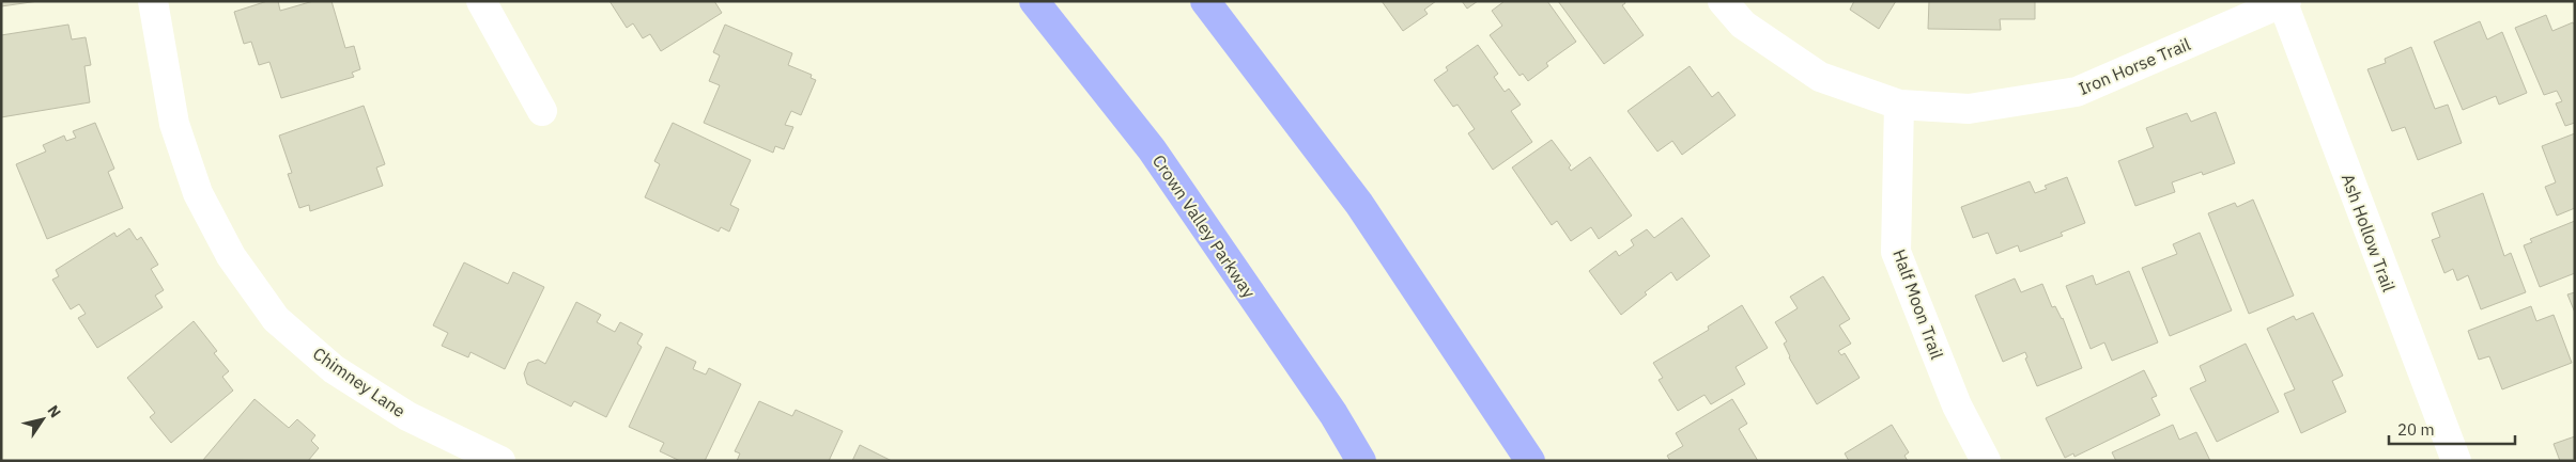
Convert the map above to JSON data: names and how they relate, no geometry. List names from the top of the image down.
{
  "streets": {
    "main road": ["Crown Valley Parkway"],
    "street": [
      "Iron Horse Trail",
      "Ash Hollow Trail",
      "Half Moon Trail",
      "Chimney Lane"
    ]
  },
  "crossings": [
    ["Iron Horse Trail", "Ash Hollow Trail"],
    ["Iron Horse Trail", "Half Moon Trail"]
  ],
  "scale_bar": "20 m",
  "north": "top right"
}
